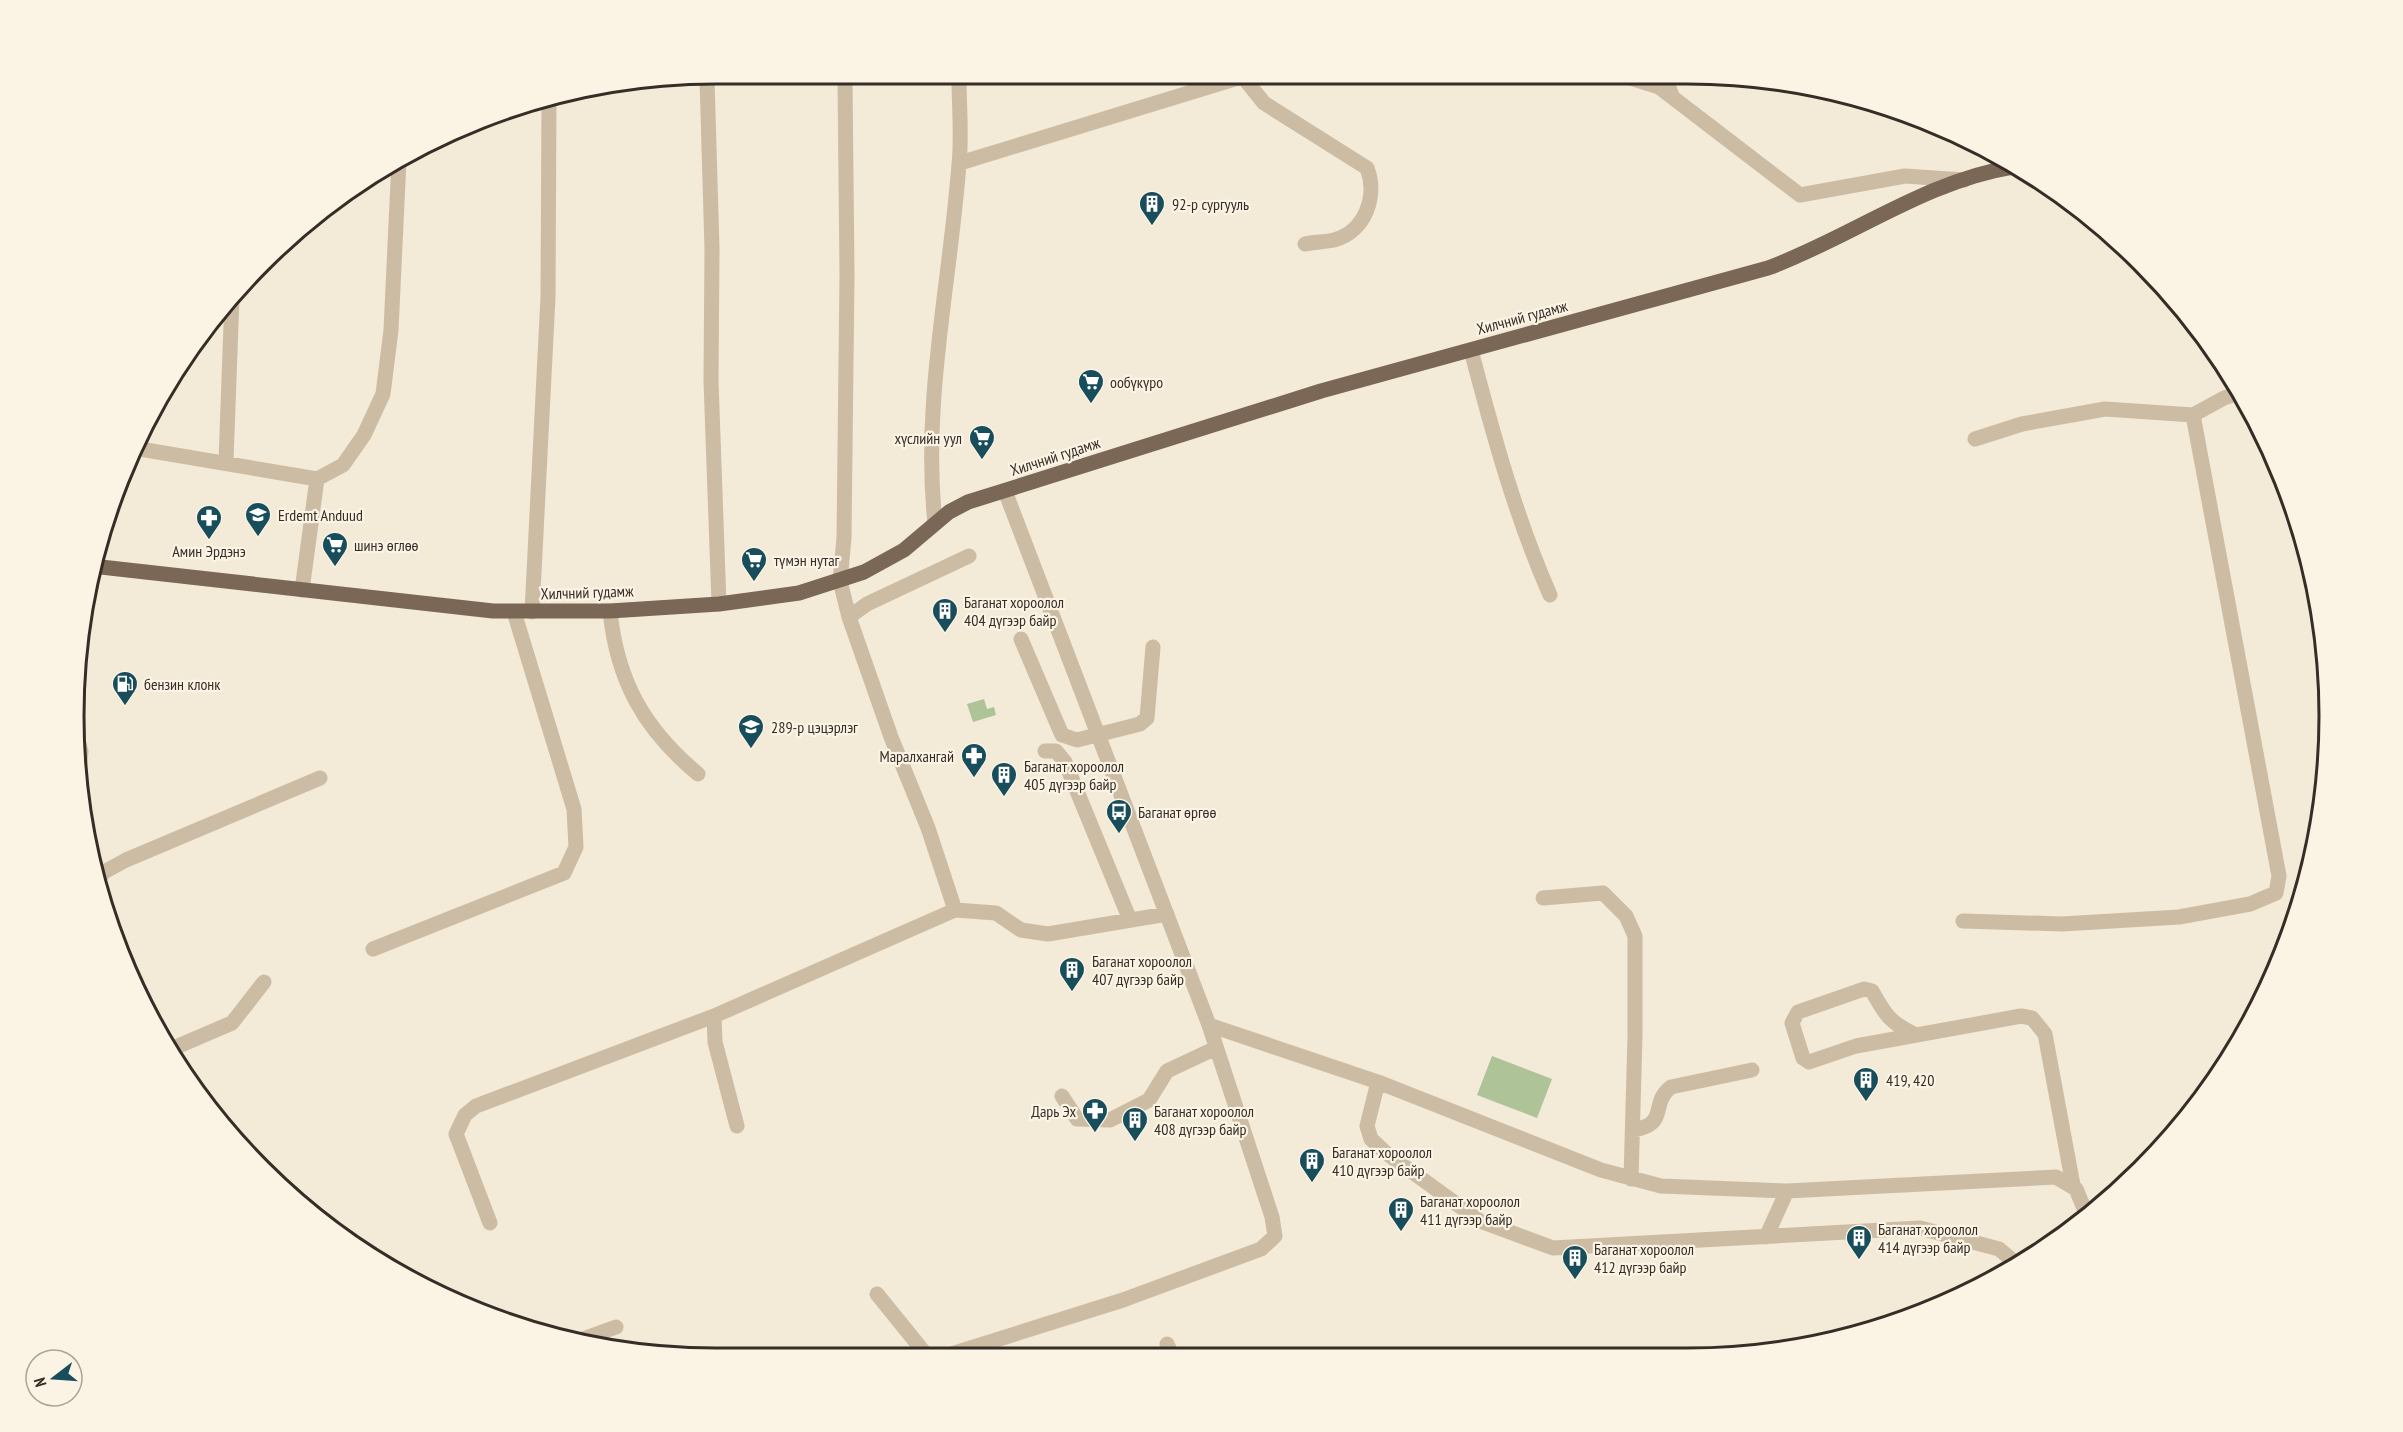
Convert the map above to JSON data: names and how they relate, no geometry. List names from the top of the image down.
{
  "streets": {
    "main road": ["Хилчний гудамж"]
  },
  "places": {
    "building": [
      "92-р сургууль",
      "Баганат хороолол 404 дүгээр байр",
      "Баганат хороолол 405 дүгээр байр",
      "Баганат хороолол 407 дүгээр байр",
      "419, 420",
      "Баганат хороолол 408 дүгээр байр",
      "Баганат хороолол 410 дүгээр байр",
      "Баганат хороолол 411 дүгээр байр",
      "Баганат хороолол 414 дүгээр байр",
      "Баганат хороолол 412 дүгээр байр"
    ],
    "supermarket": [
      "ообүкүро",
      "хүслийн уул",
      "шинэ өглөө",
      "түмэн нутаг"
    ],
    "school or university": ["Erdemt Anduud", "289-р цэцэрлэг"],
    "pharmacy": ["Амин Эрдэнэ", "Маралхангай", "Дарь Эх"],
    "fuel station": ["бензин клонк"],
    "bus stop": ["Баганат өргөө"]
  },
  "north": "left"
}
